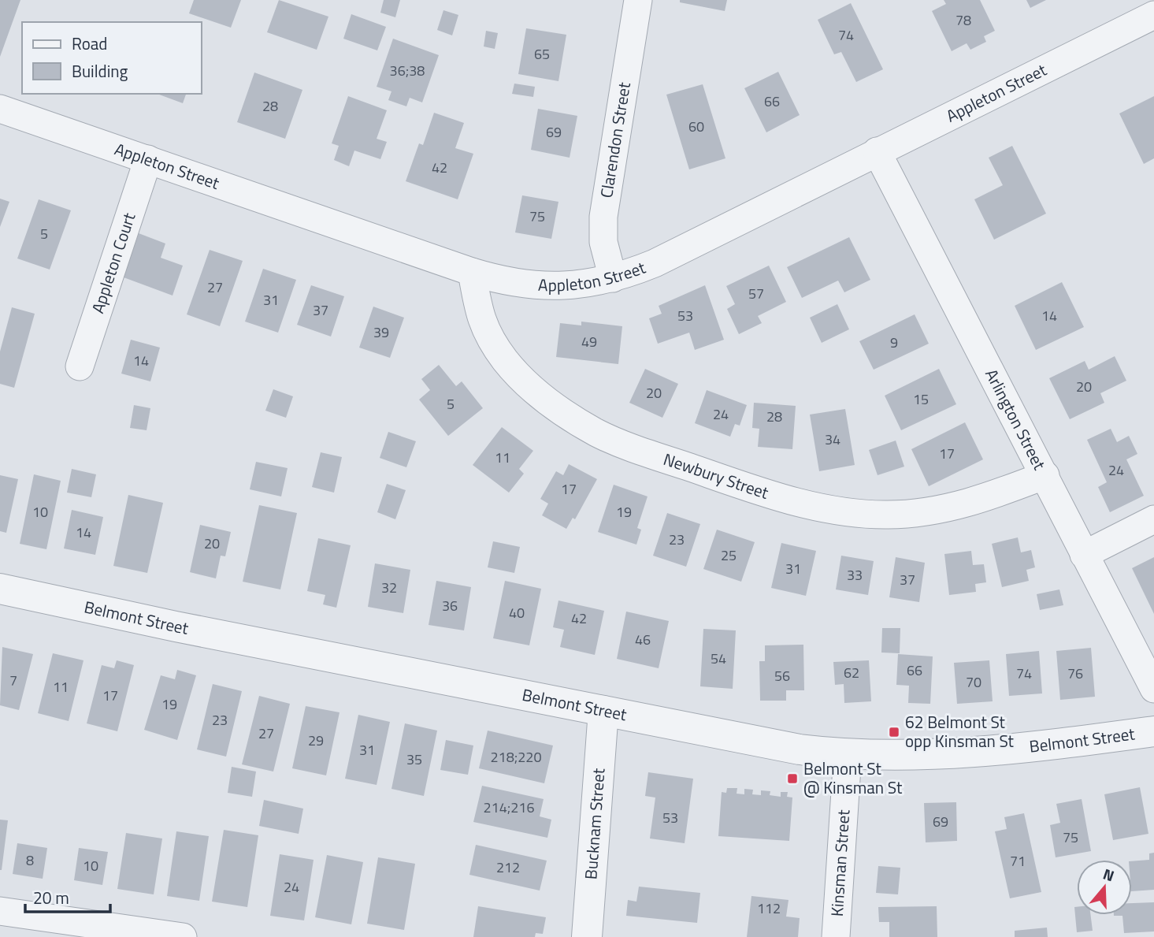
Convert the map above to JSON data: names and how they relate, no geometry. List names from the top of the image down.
{
  "streets": {
    "street": [
      "Appleton Street",
      "Clarendon Street",
      "Appleton Court",
      "Arlington Street",
      "Newbury Street",
      "Belmont Street",
      "Bucknam Street",
      "Kinsman Street"
    ]
  },
  "crossings": [
    ["Appleton Street", "Clarendon Street"],
    ["Appleton Street", "Appleton Court"],
    ["Appleton Street", "Arlington Street"],
    ["Appleton Street", "Newbury Street"],
    ["Arlington Street", "Newbury Street"],
    ["Belmont Street", "Bucknam Street"],
    ["Belmont Street", "Kinsman Street"]
  ],
  "places": {
    "transit": ["62 Belmont St opp Kinsman St", "Belmont St @ Kinsman St"]
  },
  "house_numbers": [
    "78",
    "74",
    "65",
    "36;38",
    "66",
    "28",
    "60",
    "69",
    "42",
    "75",
    "5",
    "27",
    "57",
    "31",
    "37",
    "53",
    "14",
    "39",
    "49",
    "9",
    "14",
    "20",
    "20",
    "15",
    "5",
    "24",
    "28",
    "34",
    "17",
    "11",
    "24",
    "17",
    "10",
    "19",
    "14",
    "23",
    "20",
    "25",
    "31",
    "33",
    "37",
    "32",
    "36",
    "40",
    "42",
    "46",
    "54",
    "66",
    "62",
    "74",
    "76",
    "56",
    "7",
    "70",
    "11",
    "17",
    "19",
    "23",
    "27",
    "29",
    "31",
    "218;220",
    "35",
    "214;216",
    "53",
    "69",
    "75",
    "8",
    "71",
    "10",
    "212",
    "24",
    "112"
  ],
  "legend": ["Road", "Building"],
  "scale_bar": "20 m",
  "north": "top"
}
